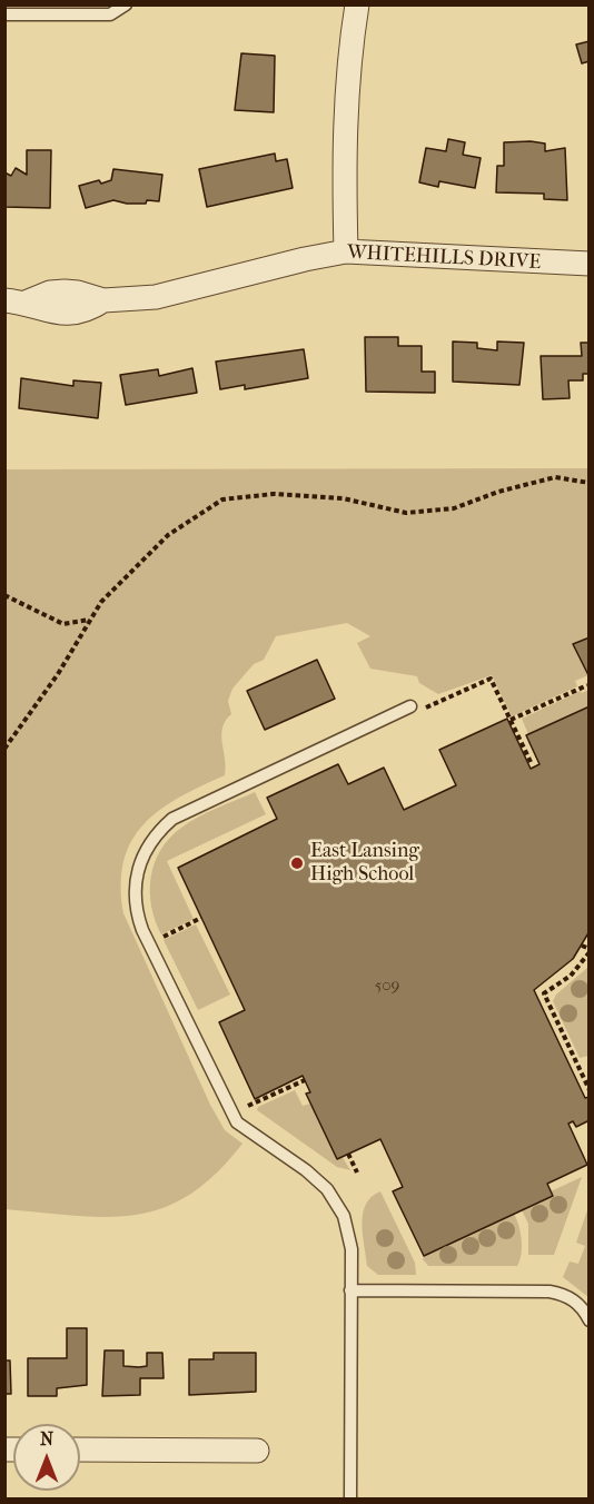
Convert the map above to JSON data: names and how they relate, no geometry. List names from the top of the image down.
{
  "streets": {
    "street": ["WHITEHILLS DRIVE"]
  },
  "places": ["East Lansing High School"],
  "house_numbers": ["509"],
  "north": "top"
}
